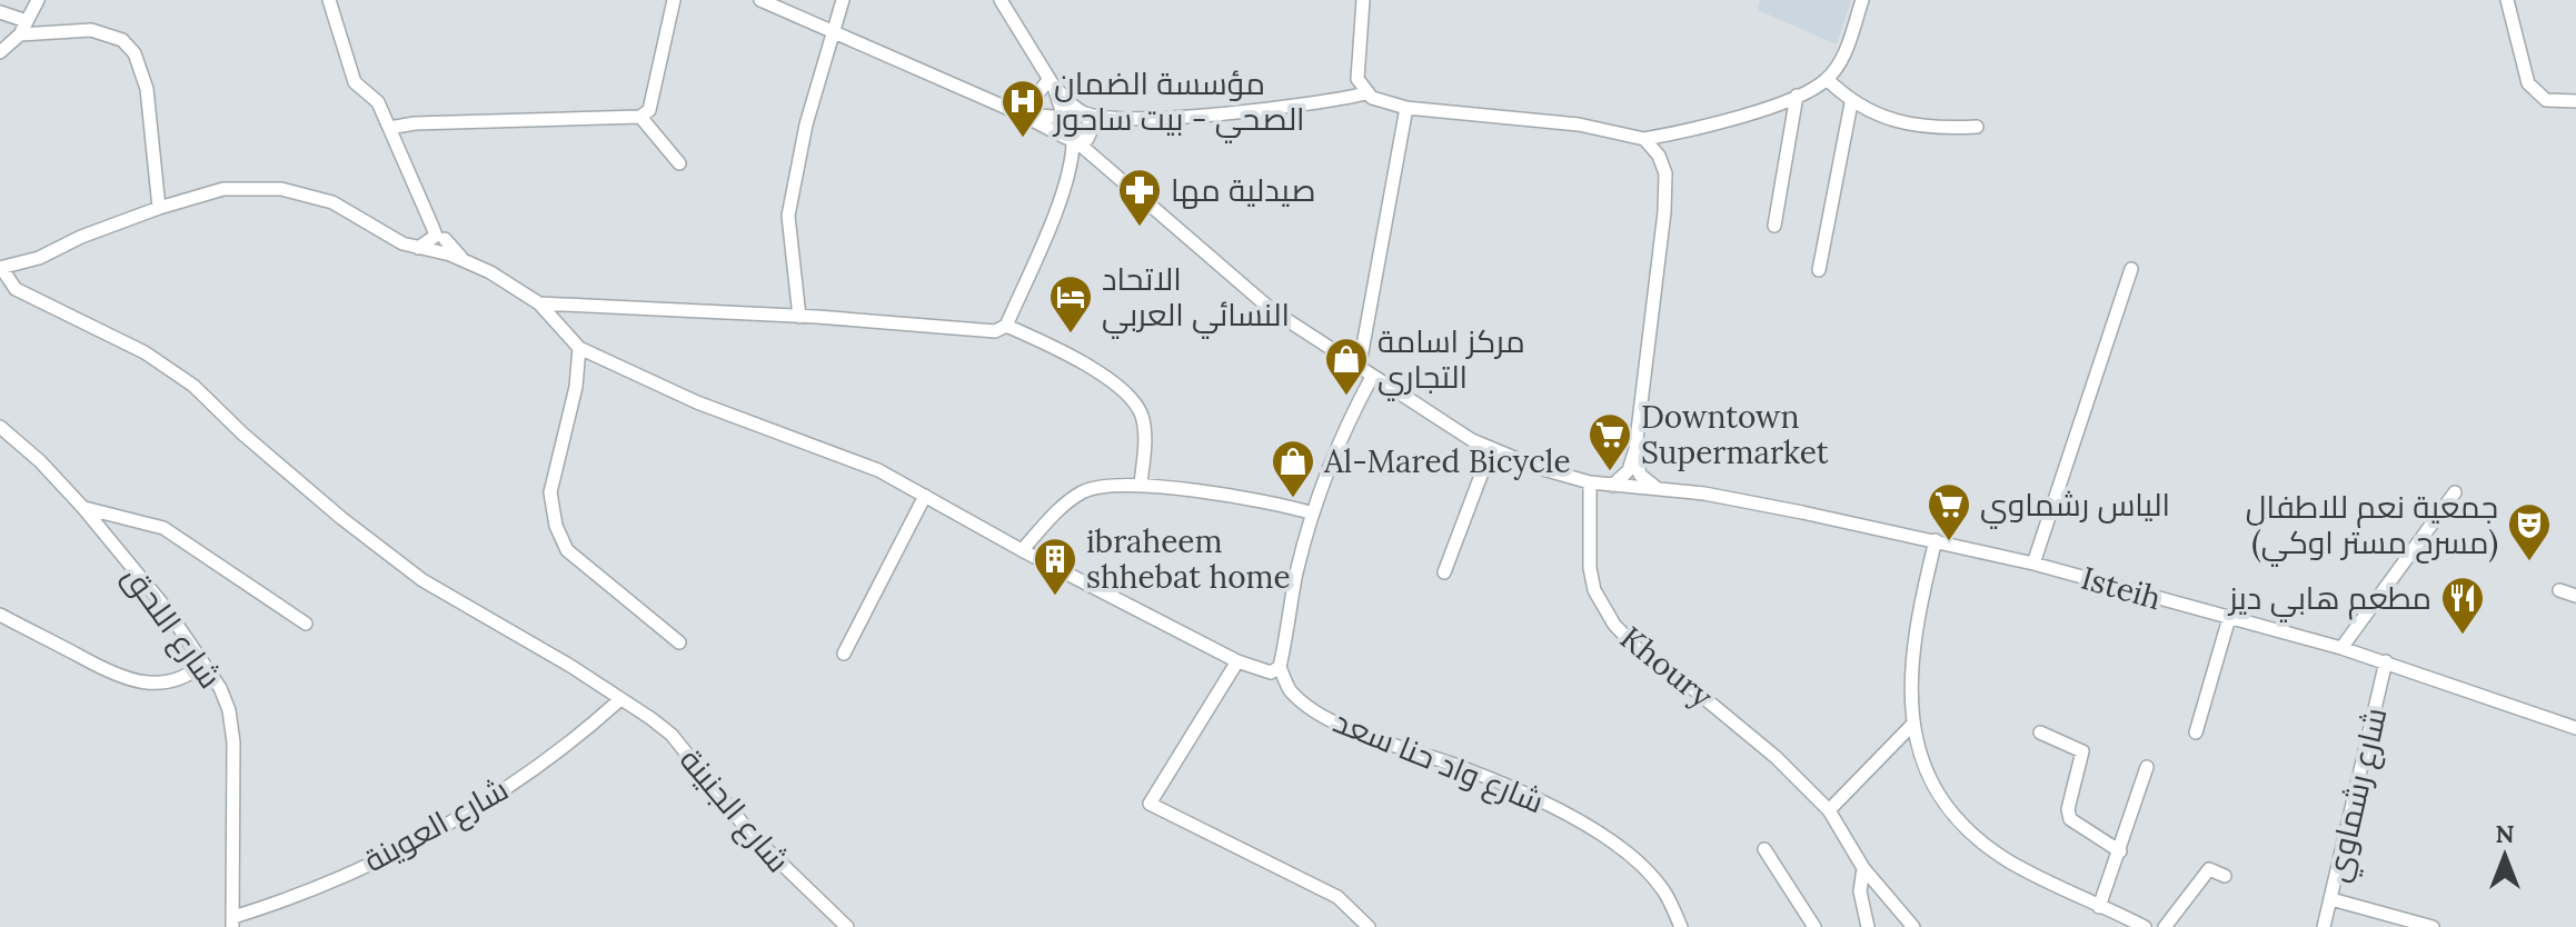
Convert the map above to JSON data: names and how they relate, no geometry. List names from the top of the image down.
{
  "streets": {
    "street": [
      "Isteih",
      "شارع اللحق",
      "Khoury",
      "شارع واد حنا سعد",
      "شارع رشماوي",
      "شارع الجنينة",
      "شارع العوينة"
    ]
  },
  "crossings": [
    ["Isteih", "Khoury"],
    ["Isteih", "شارع رشماوي"],
    ["شارع اللحق", "شارع العوينة"],
    ["شارع الجنينة", "شارع العوينة"]
  ],
  "places": {
    "hospital": ["مؤسسة الضمان الصحي - بيت ساحور"],
    "pharmacy": ["صيدلية مها"],
    "hotel": ["الاتحاد النسائي العربي"],
    "shop": ["مركز اسامة التجاري", "Al-Mared Bicycle"],
    "supermarket": ["Downtown Supermarket", "الياس رشماوي"],
    "theatre": ["جمعية نعم للاطفال (مسرح مستر اوكي)"],
    "building": ["ibraheem shhebat home"],
    "restaurant": ["مطعم هابي ديز"]
  },
  "north": "top"
}
